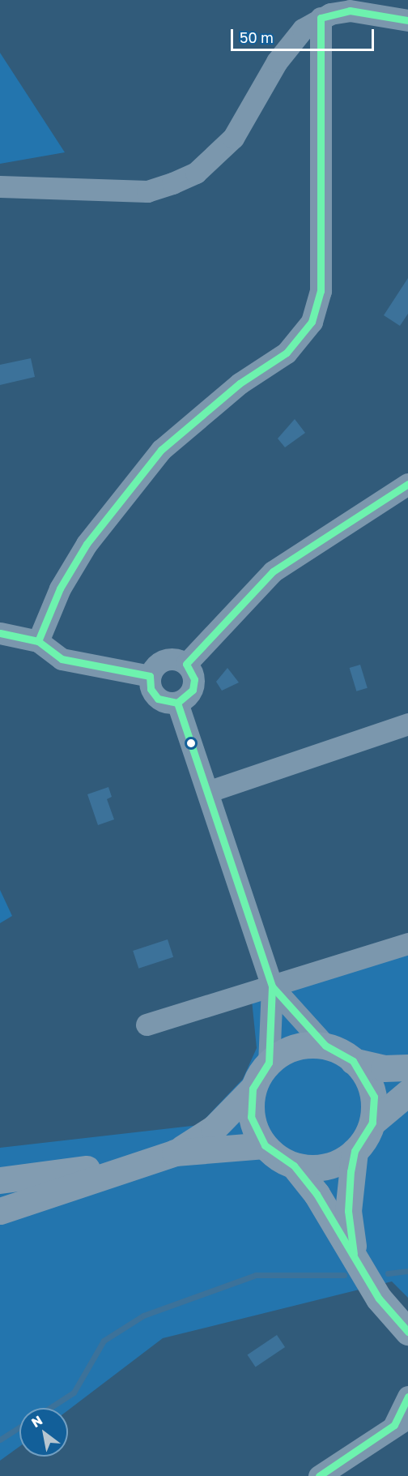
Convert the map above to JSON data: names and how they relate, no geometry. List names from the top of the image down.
{
  "scale_bar": "50 m",
  "north": "top left"
}
